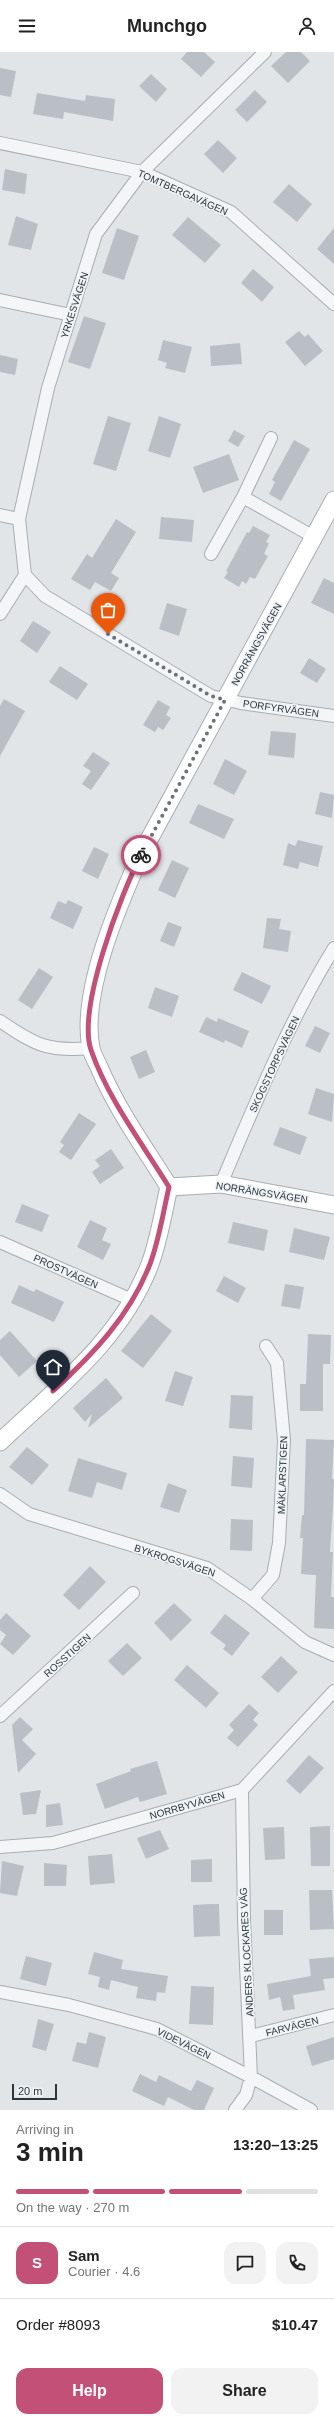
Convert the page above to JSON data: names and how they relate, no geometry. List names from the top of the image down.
{
  "streets": {
    "street": [
      "TOMTBERGAVÄGEN",
      "YRKESVÄGEN",
      "NORRÄNGSVÄGEN",
      "PORFYRVÄGEN",
      "SKOGSTORPSVÄGEN",
      "PROSTVÄGEN",
      "MÄKLARSTIGEN",
      "BYKROGSVÄGEN",
      "ROSSTIGEN",
      "NORRBYVÄGEN",
      "ANDERS KLOCKARES VÄG",
      "FARVÄGEN",
      "VIDEVÄGEN"
    ]
  },
  "crossings": [
    ["TOMTBERGAVÄGEN", "YRKESVÄGEN"],
    ["YRKESVÄGEN", "PORFYRVÄGEN"],
    ["NORRÄNGSVÄGEN", "PORFYRVÄGEN"],
    ["NORRÄNGSVÄGEN", "SKOGSTORPSVÄGEN"],
    ["MÄKLARSTIGEN", "BYKROGSVÄGEN"],
    ["NORRBYVÄGEN", "ANDERS KLOCKARES VÄG"],
    ["ANDERS KLOCKARES VÄG", "FARVÄGEN"],
    ["ANDERS KLOCKARES VÄG", "VIDEVÄGEN"]
  ],
  "scale_bar": "20 m",
  "page": {
    "header": "Munchgo",
    "scale": "20 m",
    "heading": ["3 min", "Arriving in", "13:20–13:25"],
    "panel": [
      "Sam",
      "Courier · 4.6",
      "Order #8093",
      "$10.47"
    ],
    "bar": "On the way · 270 m",
    "round": "S",
    "buttons": ["Help", "Share"]
  }
}
